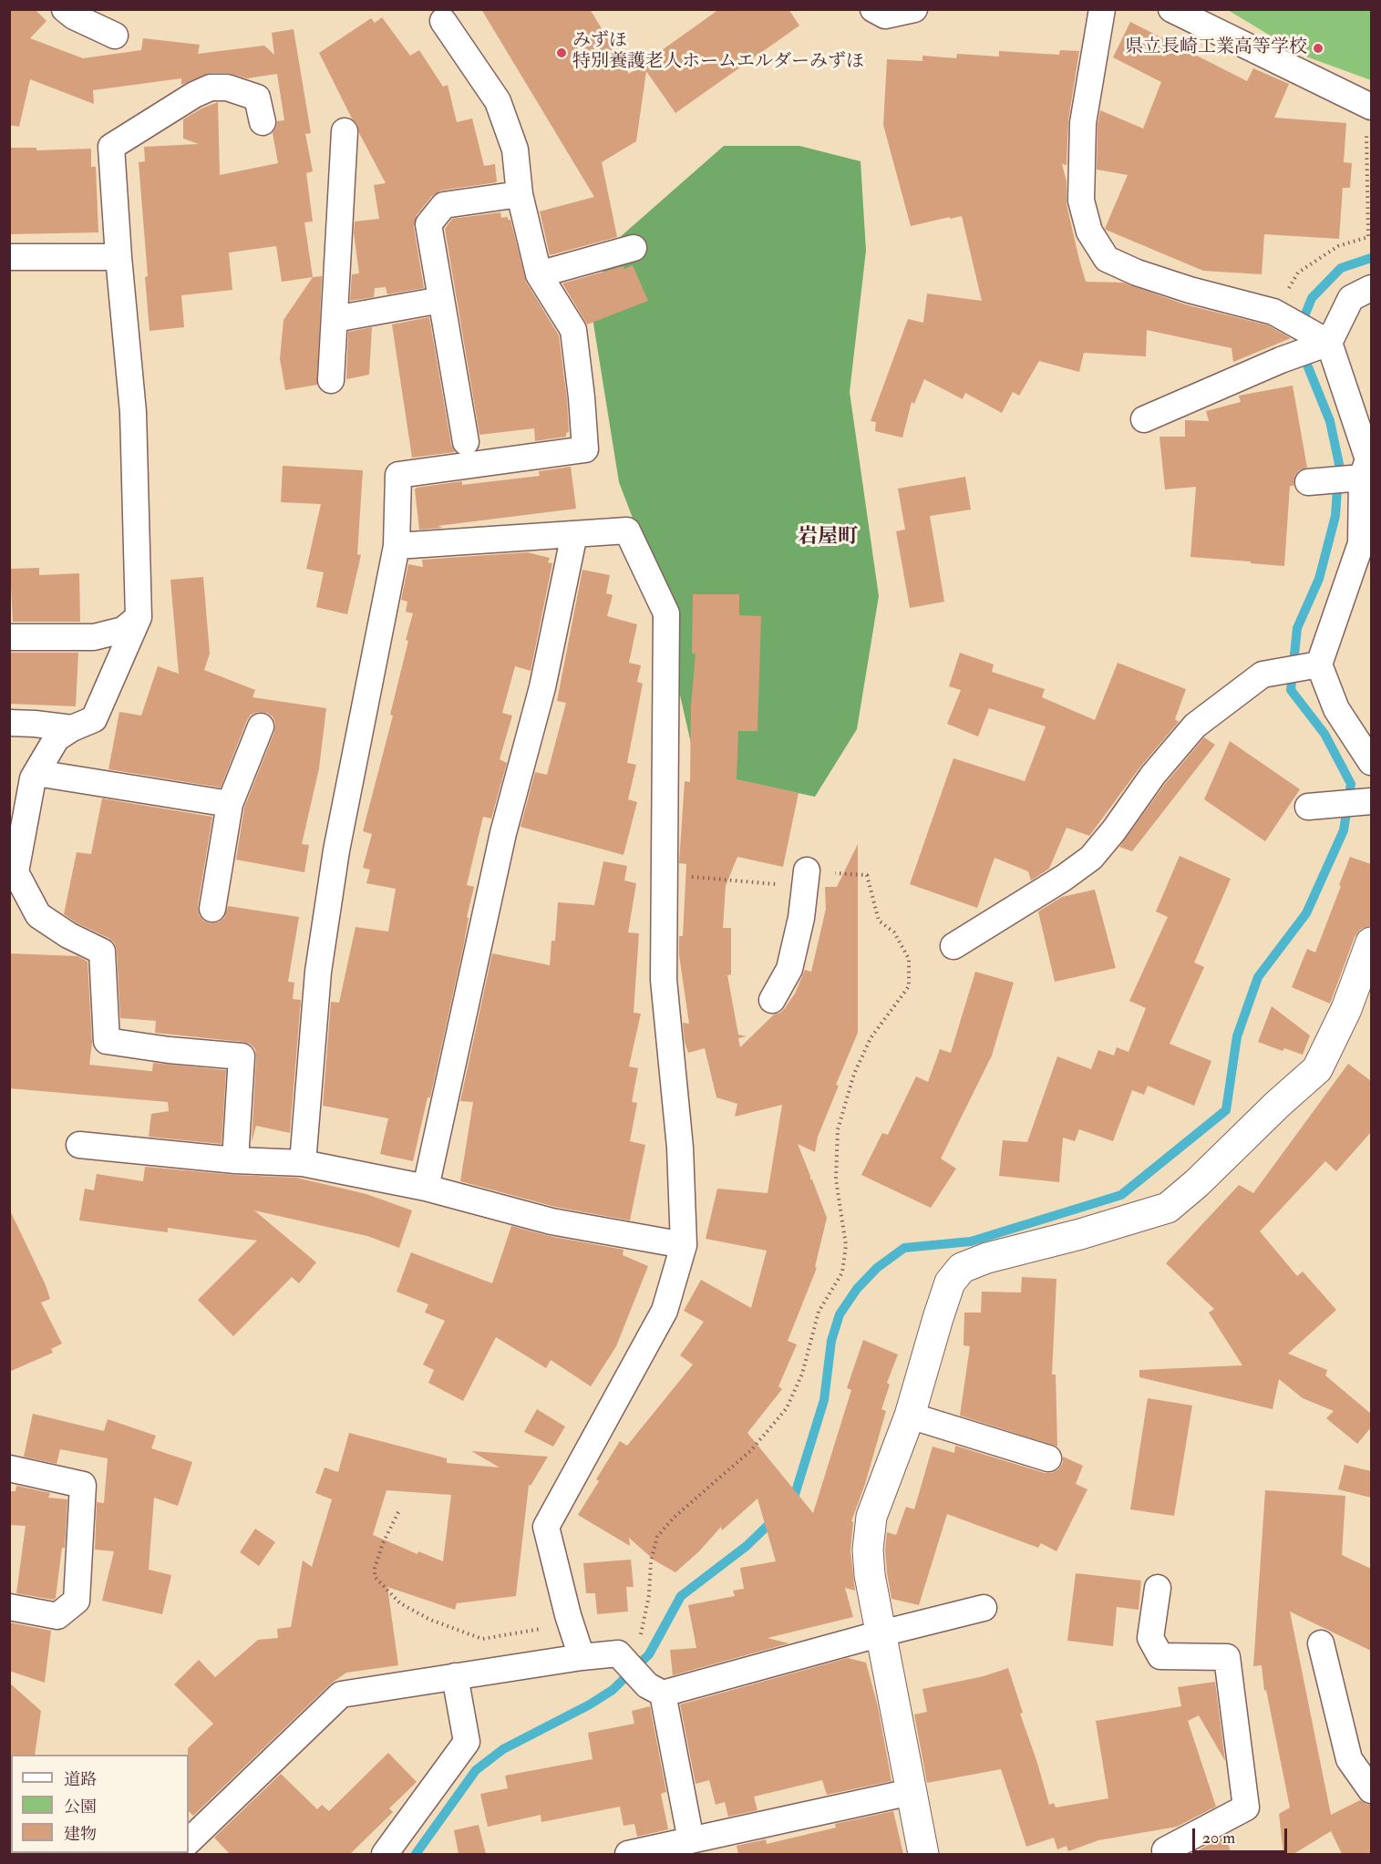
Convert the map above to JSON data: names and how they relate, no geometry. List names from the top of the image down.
{
  "districts": ["岩屋町"],
  "places": ["県立長崎工業高等学校", "みずほ 特別養護老人ホームエルダーみずほ"],
  "legend": ["道路", "公園", "建物"],
  "scale_bar": "20 m"
}
